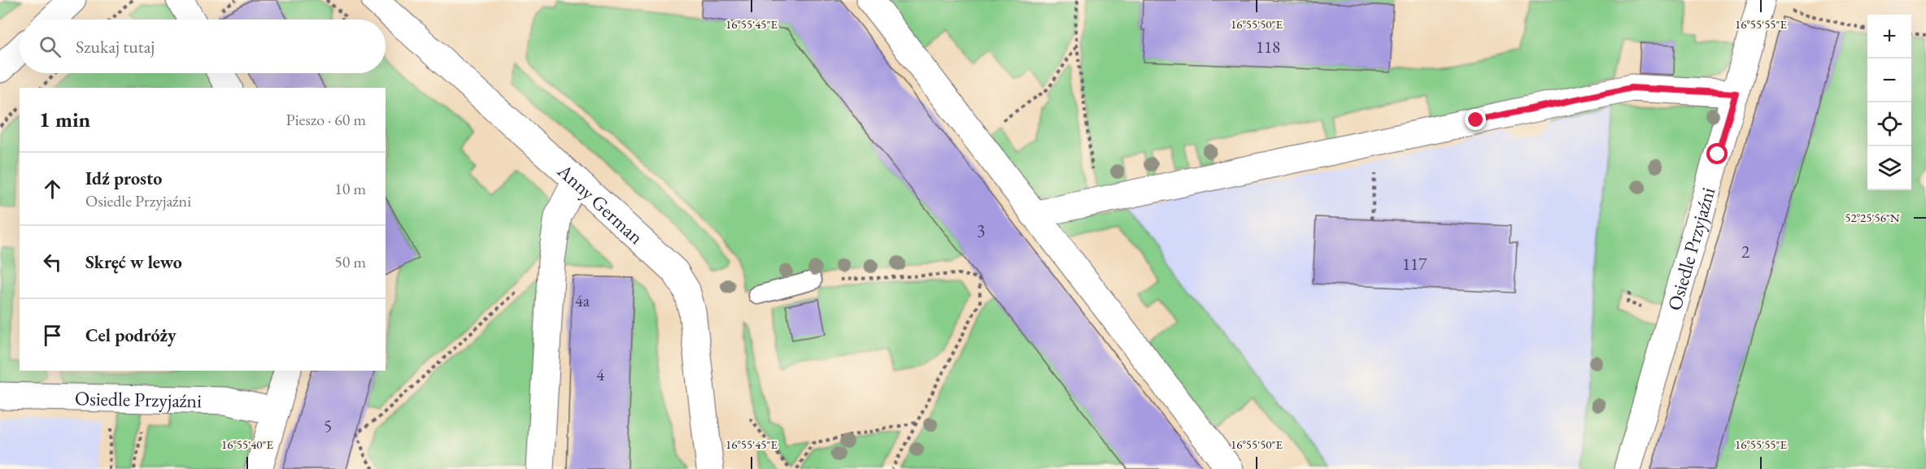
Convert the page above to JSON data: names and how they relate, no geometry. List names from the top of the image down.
{
  "streets": {
    "street": ["Anny German", "Osiedle Przyjaźni"]
  },
  "house_numbers": [
    "118",
    "3",
    "2",
    "117",
    "4a",
    "4",
    "5"
  ],
  "page": {
    "map_buttons": ["+", "−"],
    "search": "Szukaj tutaj",
    "heading": ["1 min", "Pieszo · 60 m"],
    "list": [
      ["Idź prosto", "Osiedle Przyjaźni", "10 m"],
      ["Skręć w lewo", "50 m"],
      "Cel podróży"
    ]
  },
  "coordinates": [
    "16°55'45\"E",
    "16°55'50\"E",
    "16°55'55\"E",
    "52°25'56\"N",
    "16°55'40\"E"
  ]
}
